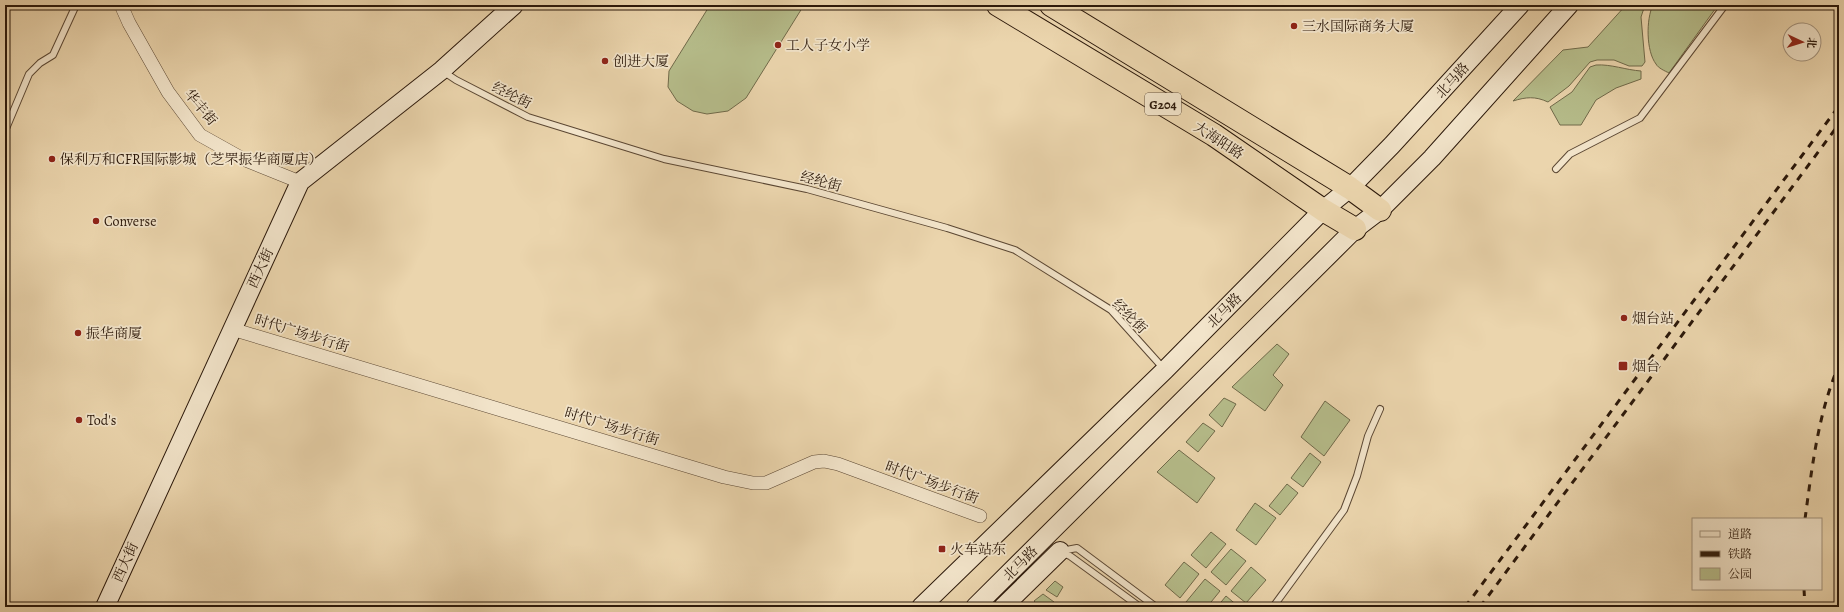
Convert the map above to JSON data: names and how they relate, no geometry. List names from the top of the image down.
{
  "streets": {
    "highway": ["G204", "大海阳路"],
    "main road": ["北马路", "西大街"],
    "street": ["华丰街", "时代广场步行街"],
    "lane": ["经纶街"]
  },
  "crossings": [
    ["北马路", "经纶街"],
    ["北马路", "大海阳路"],
    ["经纶街", "西大街"],
    ["华丰街", "西大街"],
    ["西大街", "时代广场步行街"]
  ],
  "places": {
    "other": [
      "三水国际商务大厦",
      "工人子女小学",
      "创进大厦",
      "保利万和CFR国际影城（芝罘振华商厦店）",
      "Converse",
      "烟台站",
      "振华商厦",
      "Tod's"
    ],
    "transit": ["烟台", "火车站东"]
  },
  "legend": ["道路", "铁路", "公园"],
  "north": "right"
}
